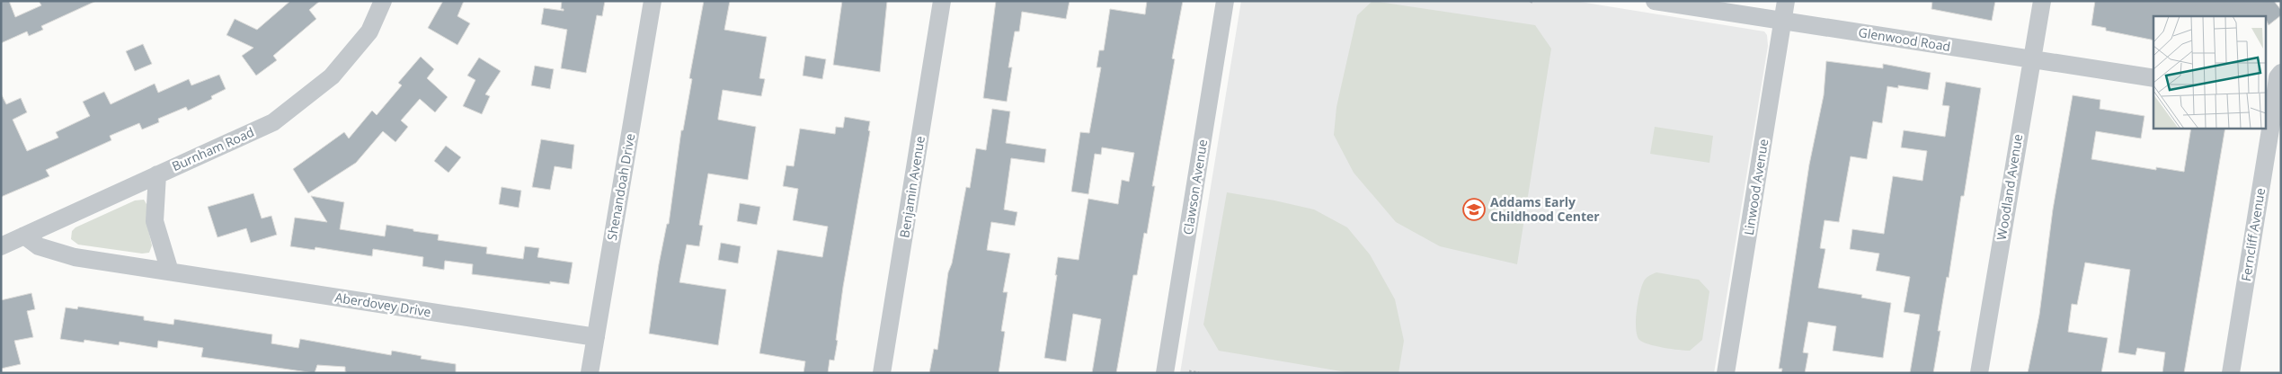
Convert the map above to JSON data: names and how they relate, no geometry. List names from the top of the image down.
{
  "streets": {
    "street": [
      "Glenwood Road",
      "Burnham Road",
      "Shenandoah Drive",
      "Benjamin Avenue",
      "Clawson Avenue",
      "Linwood Avenue",
      "Woodland Avenue",
      "Ferncliff Avenue",
      "Aberdovey Drive"
    ]
  },
  "crossings": [
    ["Glenwood Road", "Linwood Avenue"],
    ["Glenwood Road", "Woodland Avenue"],
    ["Burnham Road", "Aberdovey Drive"],
    ["Shenandoah Drive", "Aberdovey Drive"]
  ],
  "places": {
    "school or university": ["Addams Early Childhood Center"]
  }
}
